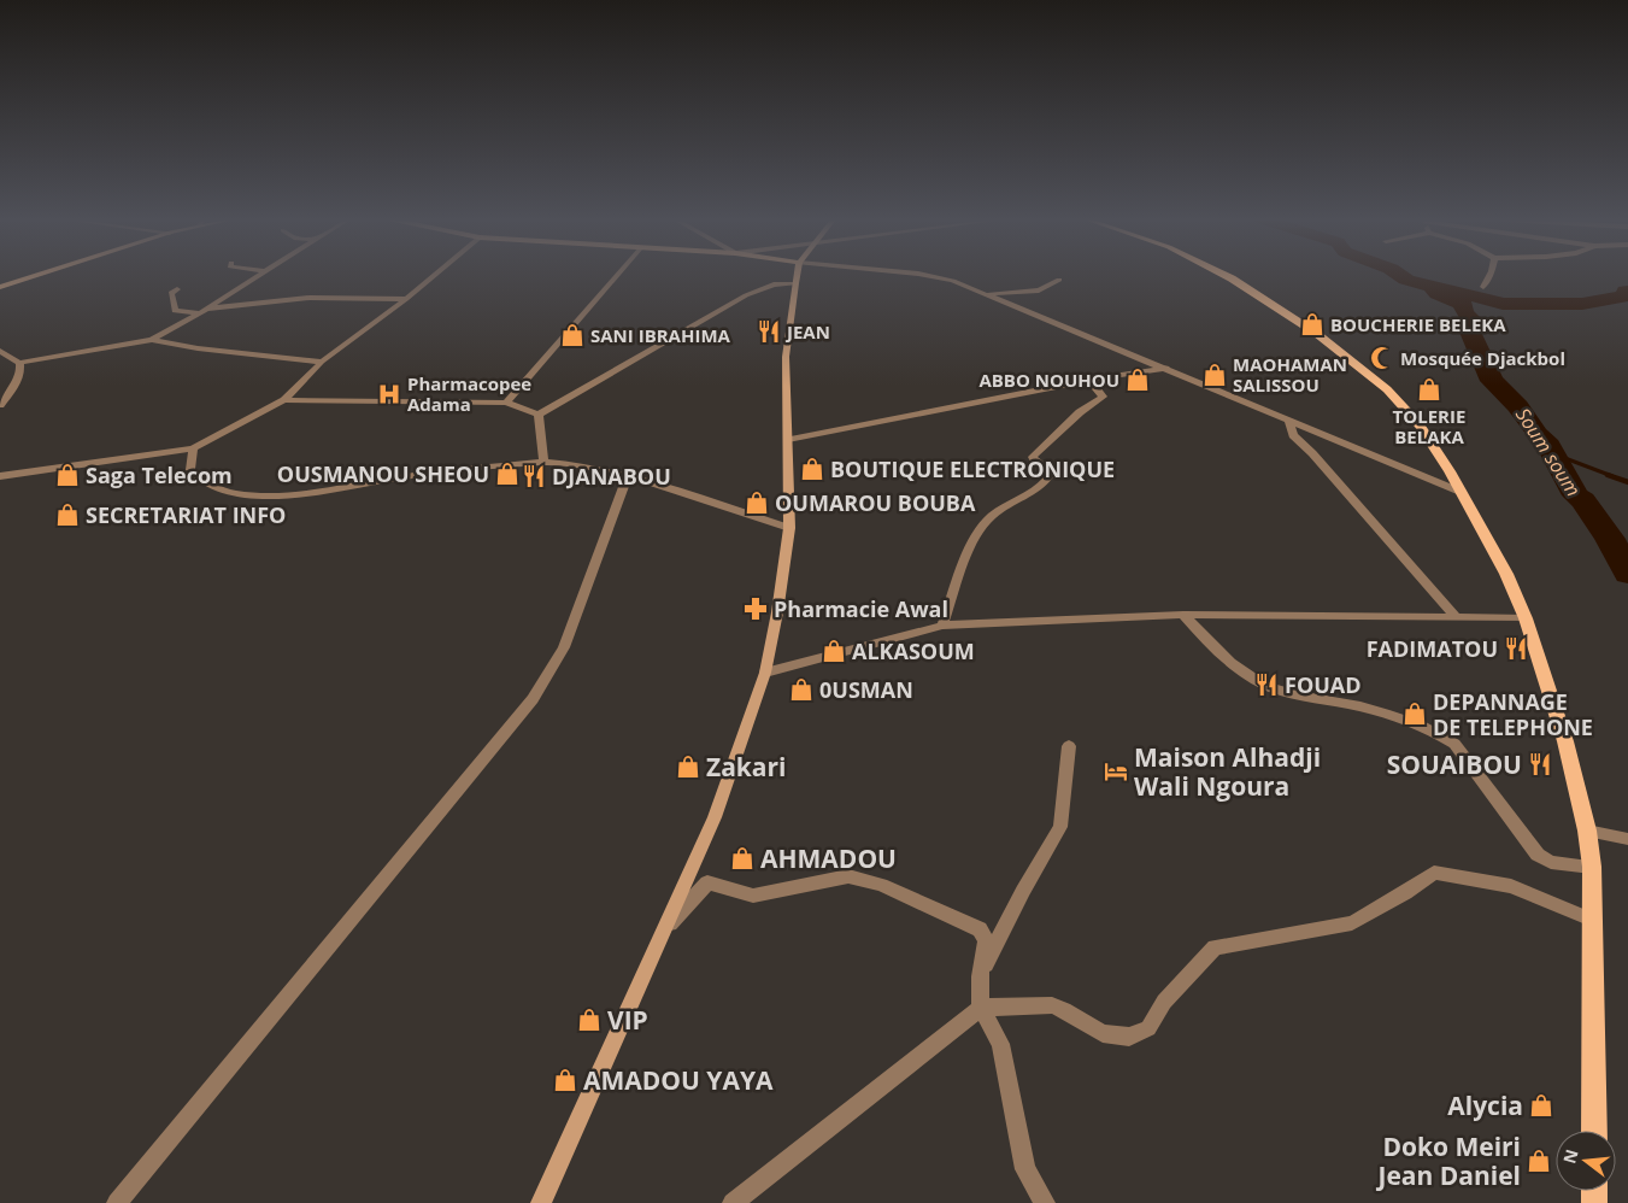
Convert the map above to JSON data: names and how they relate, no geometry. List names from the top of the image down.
{
  "water": ["Soum soum"],
  "places": {
    "shop": [
      "BOUCHERIE BELEKA",
      "SANI IBRAHIMA",
      "MAOHAMAN SALISSOU",
      "ABBO NOUHOU",
      "TOLERIE BELAKA",
      "BOUTIQUE ELECTRONIQUE",
      "OUSMANOU SHEOU",
      "Saga Telecom",
      "OUMAROU BOUBA",
      "SECRETARIAT INFO",
      "ALKASOUM",
      "0USMAN",
      "DEPANNAGE DE TELEPHONE",
      "Zakari",
      "AHMADOU",
      "VIP",
      "AMADOU YAYA",
      "Alycia",
      "Doko Meiri Jean Daniel"
    ],
    "restaurant": [
      "JEAN",
      "DJANABOU",
      "FADIMATOU",
      "FOUAD",
      "SOUAIBOU"
    ],
    "mosque": ["Mosquée Djackbol"],
    "hospital": ["Pharmacopee Adama"],
    "pharmacy": ["Pharmacie Awal"],
    "hotel": ["Maison Alhadji Wali Ngoura"]
  },
  "north": "left"
}
